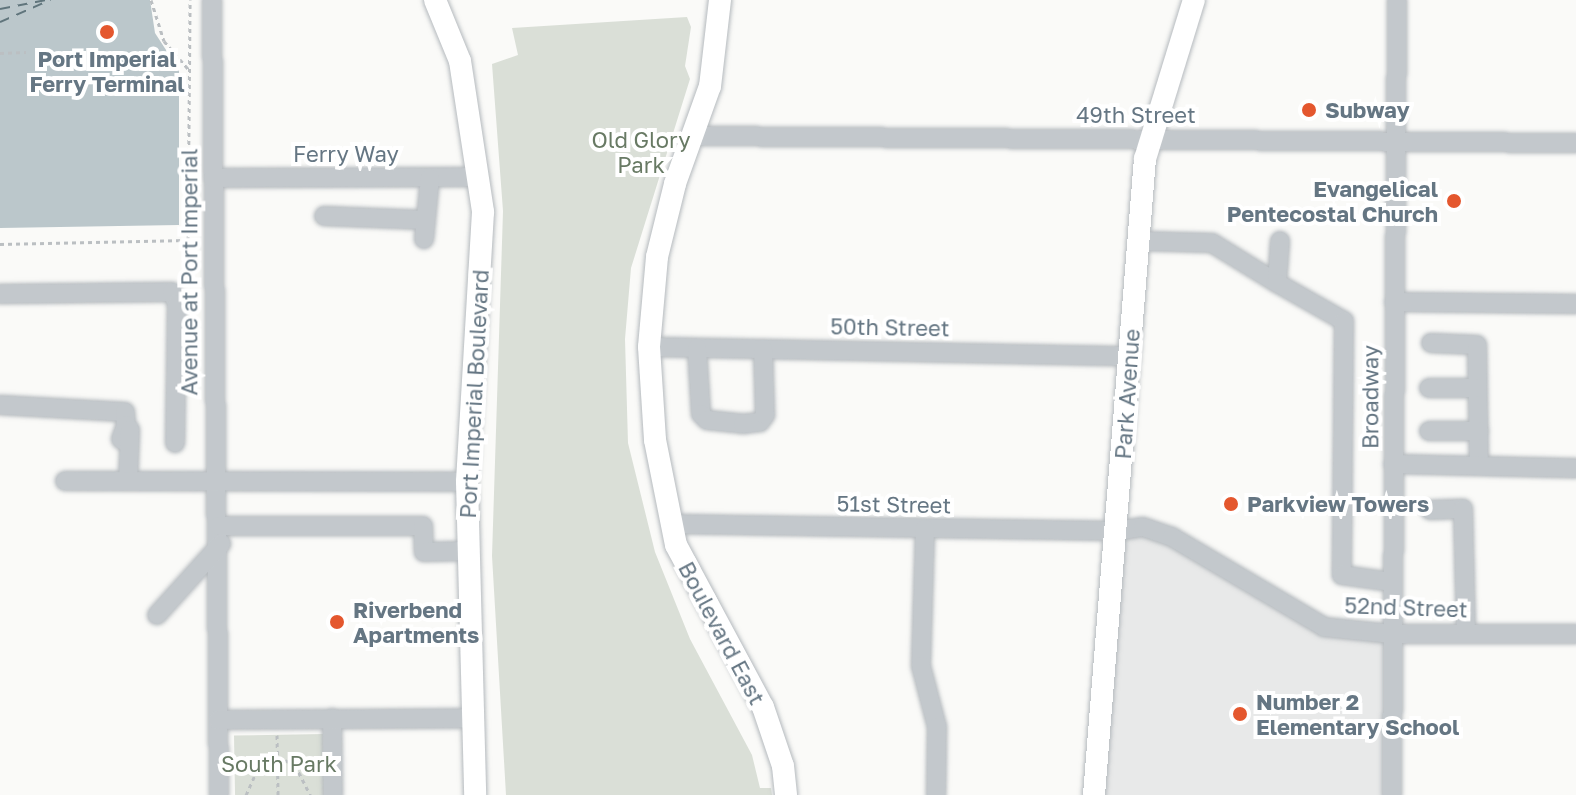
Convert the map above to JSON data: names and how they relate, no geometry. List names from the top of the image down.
{
  "streets": {
    "main road": ["Port Imperial Boulevard", "Park Avenue", "Boulevard East"],
    "street": [
      "49th Street",
      "Ferry Way",
      "Avenue at Port Imperial",
      "50th Street",
      "Broadway",
      "51st Street",
      "52nd Street"
    ]
  },
  "crossings": [
    ["49th Street", "Park Avenue"],
    ["49th Street", "Broadway"],
    ["49th Street", "Boulevard East"],
    ["Ferry Way", "Avenue at Port Imperial"],
    ["Ferry Way", "Port Imperial Boulevard"],
    ["50th Street", "Park Avenue"],
    ["50th Street", "Boulevard East"],
    ["Park Avenue", "51st Street"],
    ["Park Avenue", "52nd Street"],
    ["Broadway", "52nd Street"],
    ["51st Street", "52nd Street"],
    ["51st Street", "Boulevard East"]
  ],
  "parks": ["Old Glory Park", "South Park"],
  "places": [
    "Port Imperial Ferry Terminal",
    "Subway",
    "Evangelical Pentecostal Church",
    "Parkview Towers",
    "Riverbend Apartments",
    "Number 2 Elementary School"
  ]
}
